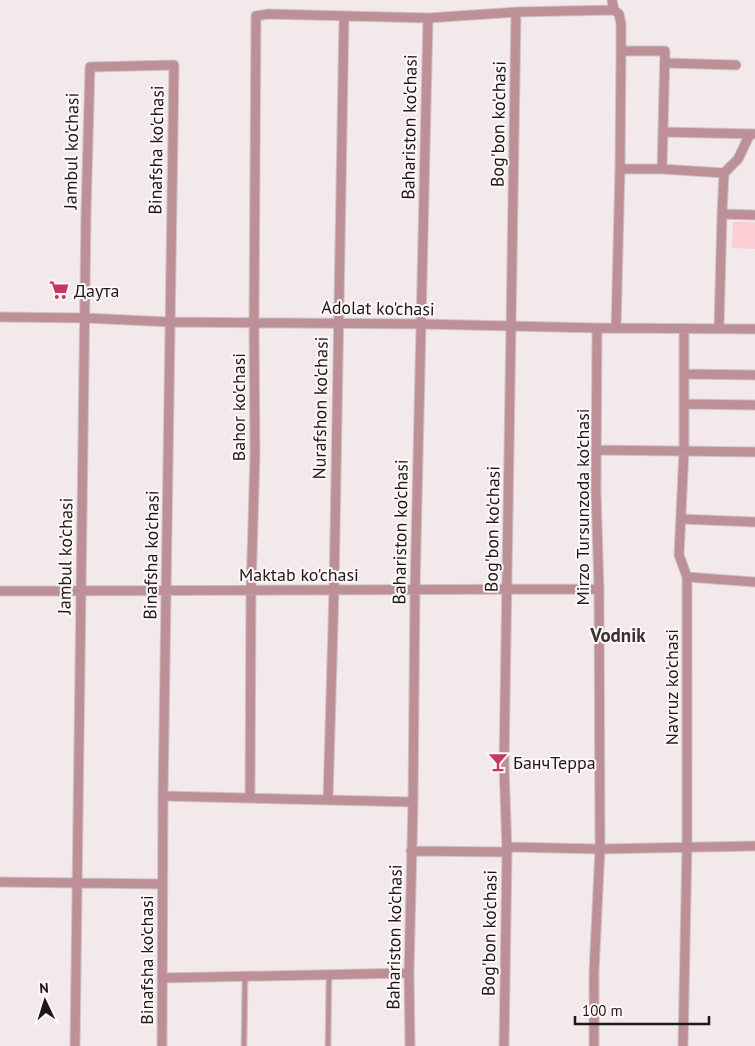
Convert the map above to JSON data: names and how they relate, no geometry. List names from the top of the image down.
{
  "streets": {
    "street": [
      "Bog'bon ko'chasi",
      "Bahariston ko'chasi",
      "Binafsha ko'chasi",
      "Jambul ko'chasi",
      "Adolat ko'chasi",
      "Bahor ko'chasi",
      "Nurafshon ko'chasi",
      "Mirzo Tursunzoda ko'chasi",
      "Maktab ko'chasi",
      "Navruz ko'chasi"
    ]
  },
  "crossings": [
    ["Bog'bon ko'chasi", "Adolat ko'chasi"],
    ["Bog'bon ko'chasi", "Maktab ko'chasi"],
    ["Bahariston ko'chasi", "Adolat ko'chasi"],
    ["Bahariston ko'chasi", "Maktab ko'chasi"],
    ["Binafsha ko'chasi", "Jambul ko'chasi"],
    ["Binafsha ko'chasi", "Adolat ko'chasi"],
    ["Binafsha ko'chasi", "Maktab ko'chasi"],
    ["Jambul ko'chasi", "Adolat ko'chasi"],
    ["Jambul ko'chasi", "Maktab ko'chasi"],
    ["Adolat ko'chasi", "Bahor ko'chasi"],
    ["Adolat ko'chasi", "Nurafshon ko'chasi"],
    ["Adolat ko'chasi", "Mirzo Tursunzoda ko'chasi"],
    ["Adolat ko'chasi", "Navruz ko'chasi"],
    ["Bahor ko'chasi", "Nurafshon ko'chasi"],
    ["Bahor ko'chasi", "Maktab ko'chasi"],
    ["Nurafshon ko'chasi", "Maktab ko'chasi"],
    ["Mirzo Tursunzoda ko'chasi", "Maktab ko'chasi"]
  ],
  "districts": ["Vodnik"],
  "places": {
    "supermarket": ["Даута"],
    "bar": ["БанчТерра"]
  },
  "scale_bar": "100 m",
  "north": "top"
}
